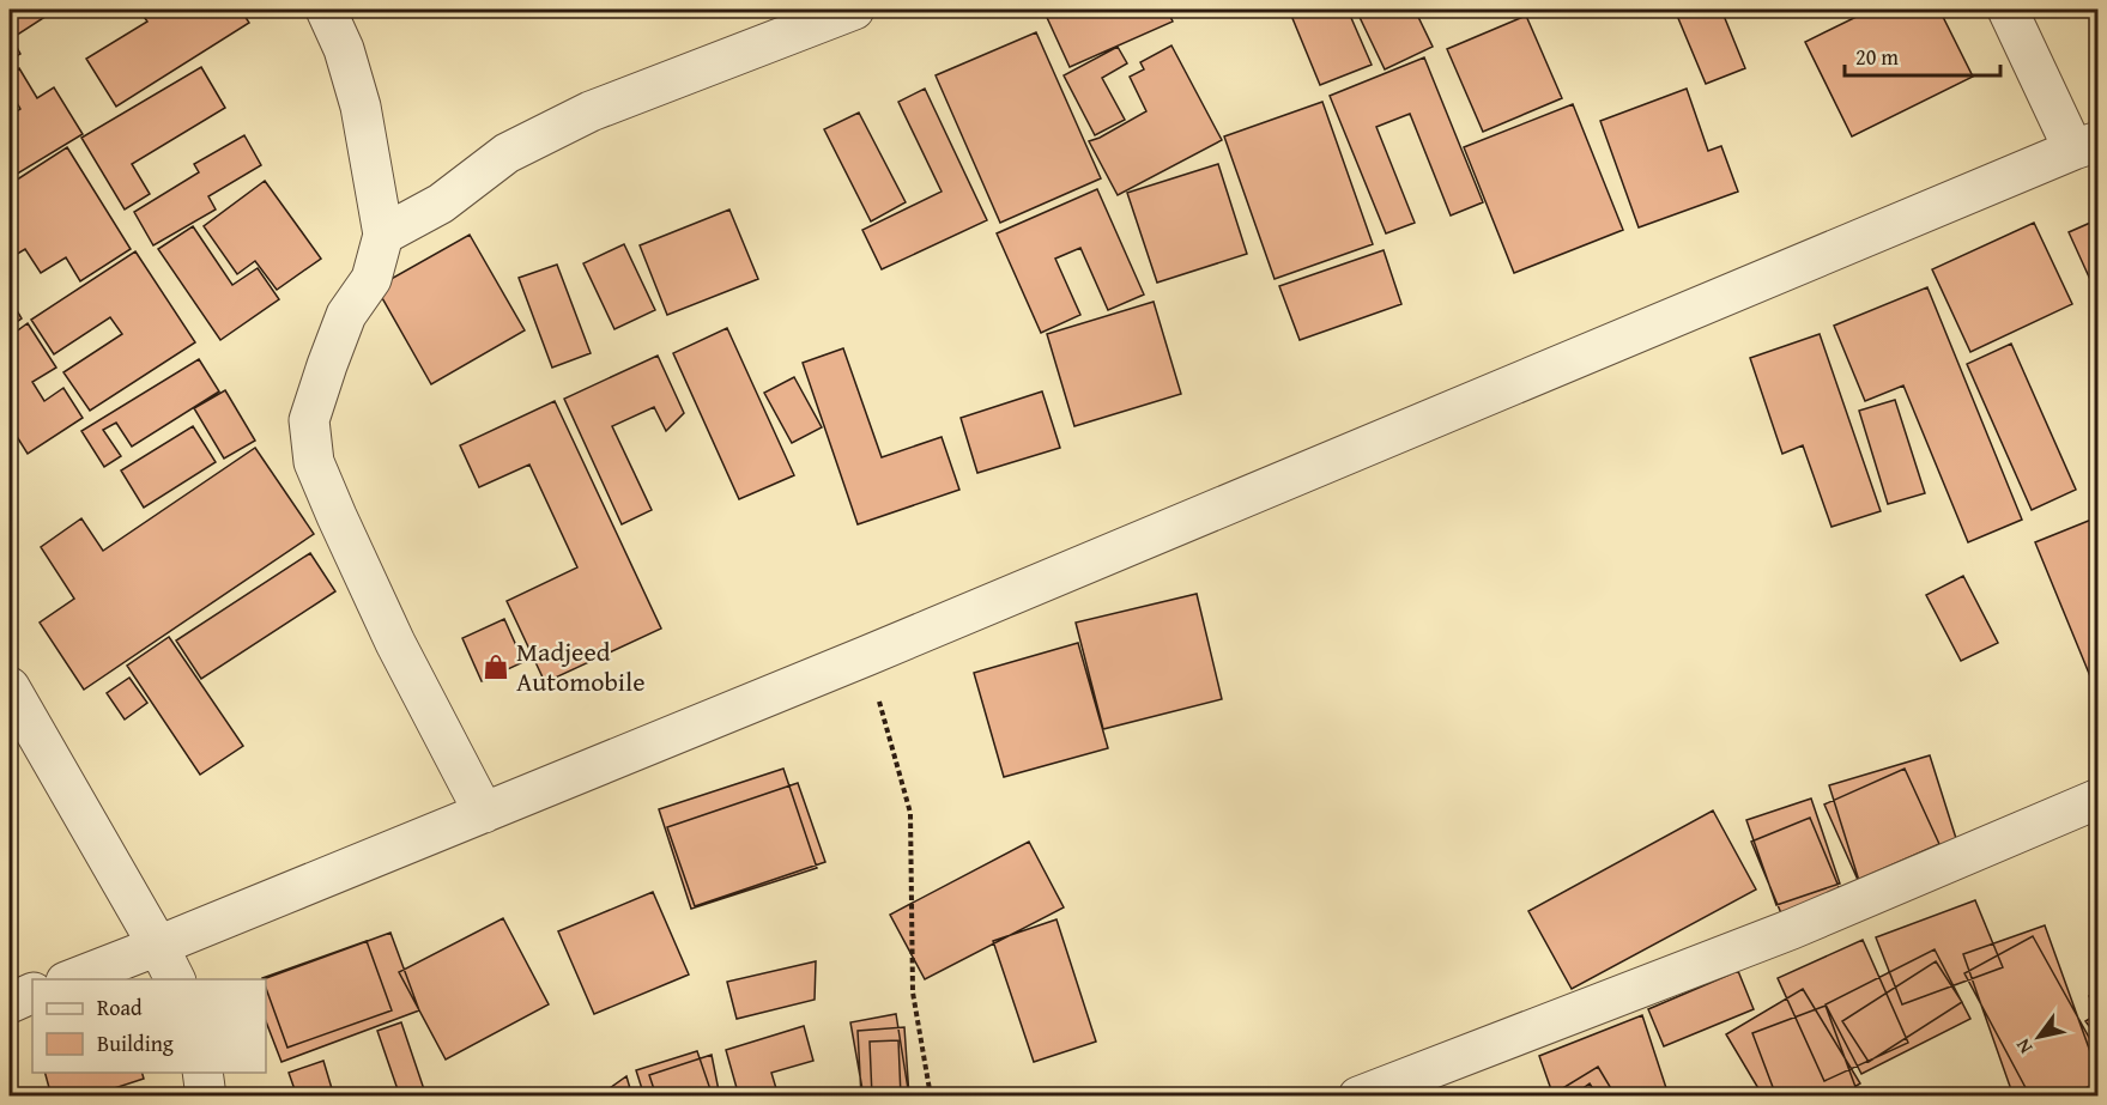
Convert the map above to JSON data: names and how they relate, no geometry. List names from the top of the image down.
{
  "places": {
    "shop": ["Madjeed Automobile"]
  },
  "legend": ["Road", "Building"],
  "scale_bar": "20 m",
  "north": "bottom left"
}
